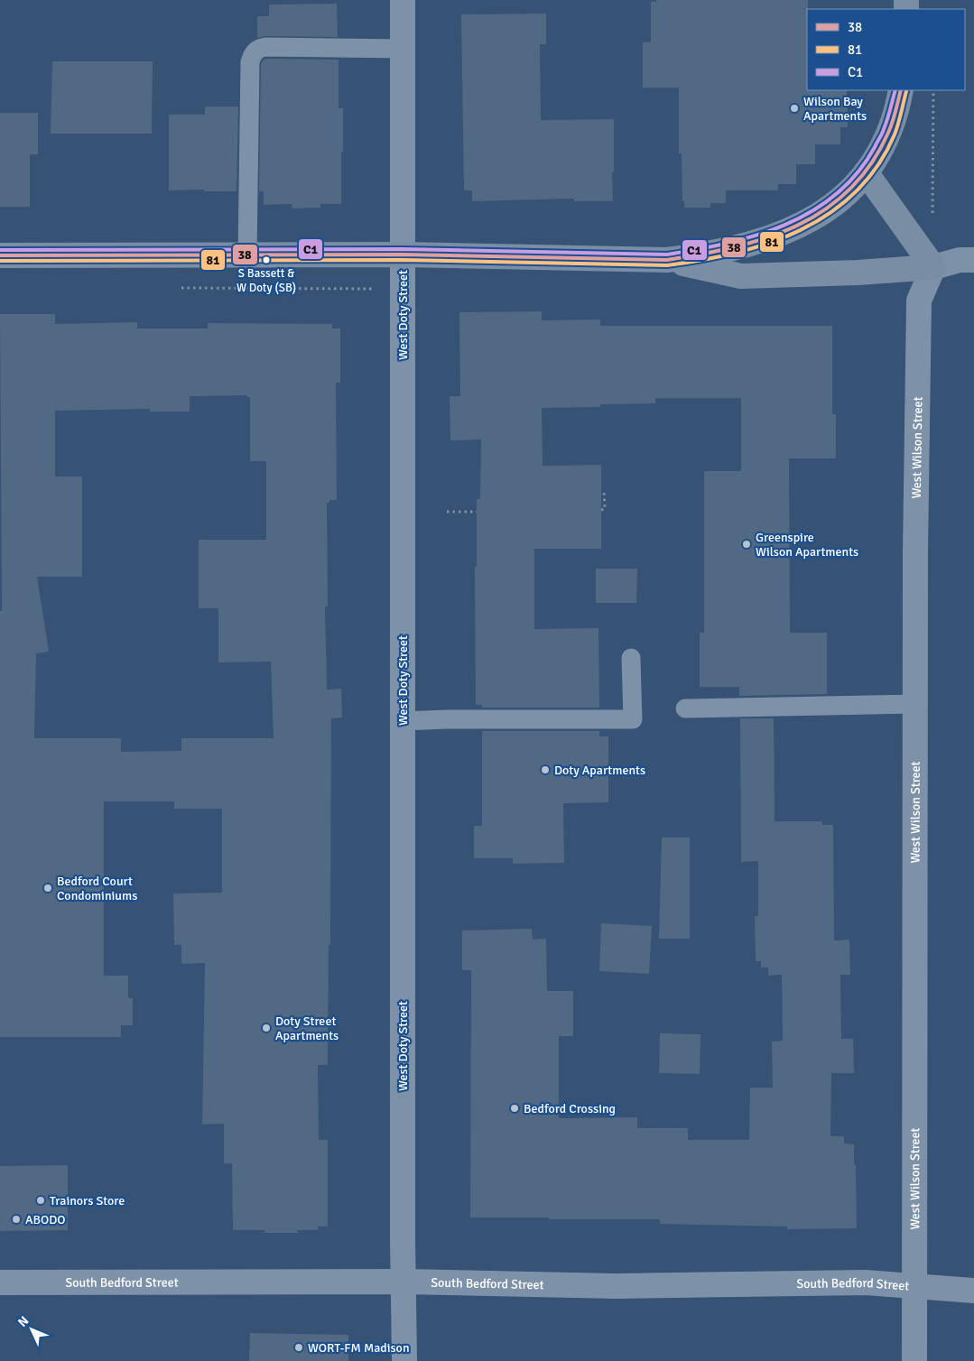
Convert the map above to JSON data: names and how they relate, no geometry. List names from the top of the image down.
{
  "streets": {
    "street": ["West Doty Street", "West Wilson Street", "South Bedford Street"]
  },
  "crossings": [
    ["West Doty Street", "South Bedford Street"],
    ["West Wilson Street", "South Bedford Street"]
  ],
  "places": [
    "Wilson Bay Apartments",
    "S Bassett & W Doty (SB)",
    "Greenspire Wilson Apartments",
    "Doty Apartments",
    "Bedford Court Condominiums",
    "Doty Street Apartments",
    "Bedford Crossing",
    "Trainors Store",
    "ABODO",
    "WORT-FM Madison"
  ],
  "lines": ["transit line 38", "transit line C1", "transit line 81"],
  "legend": ["38", "81", "C1"],
  "north": "top left"
}
